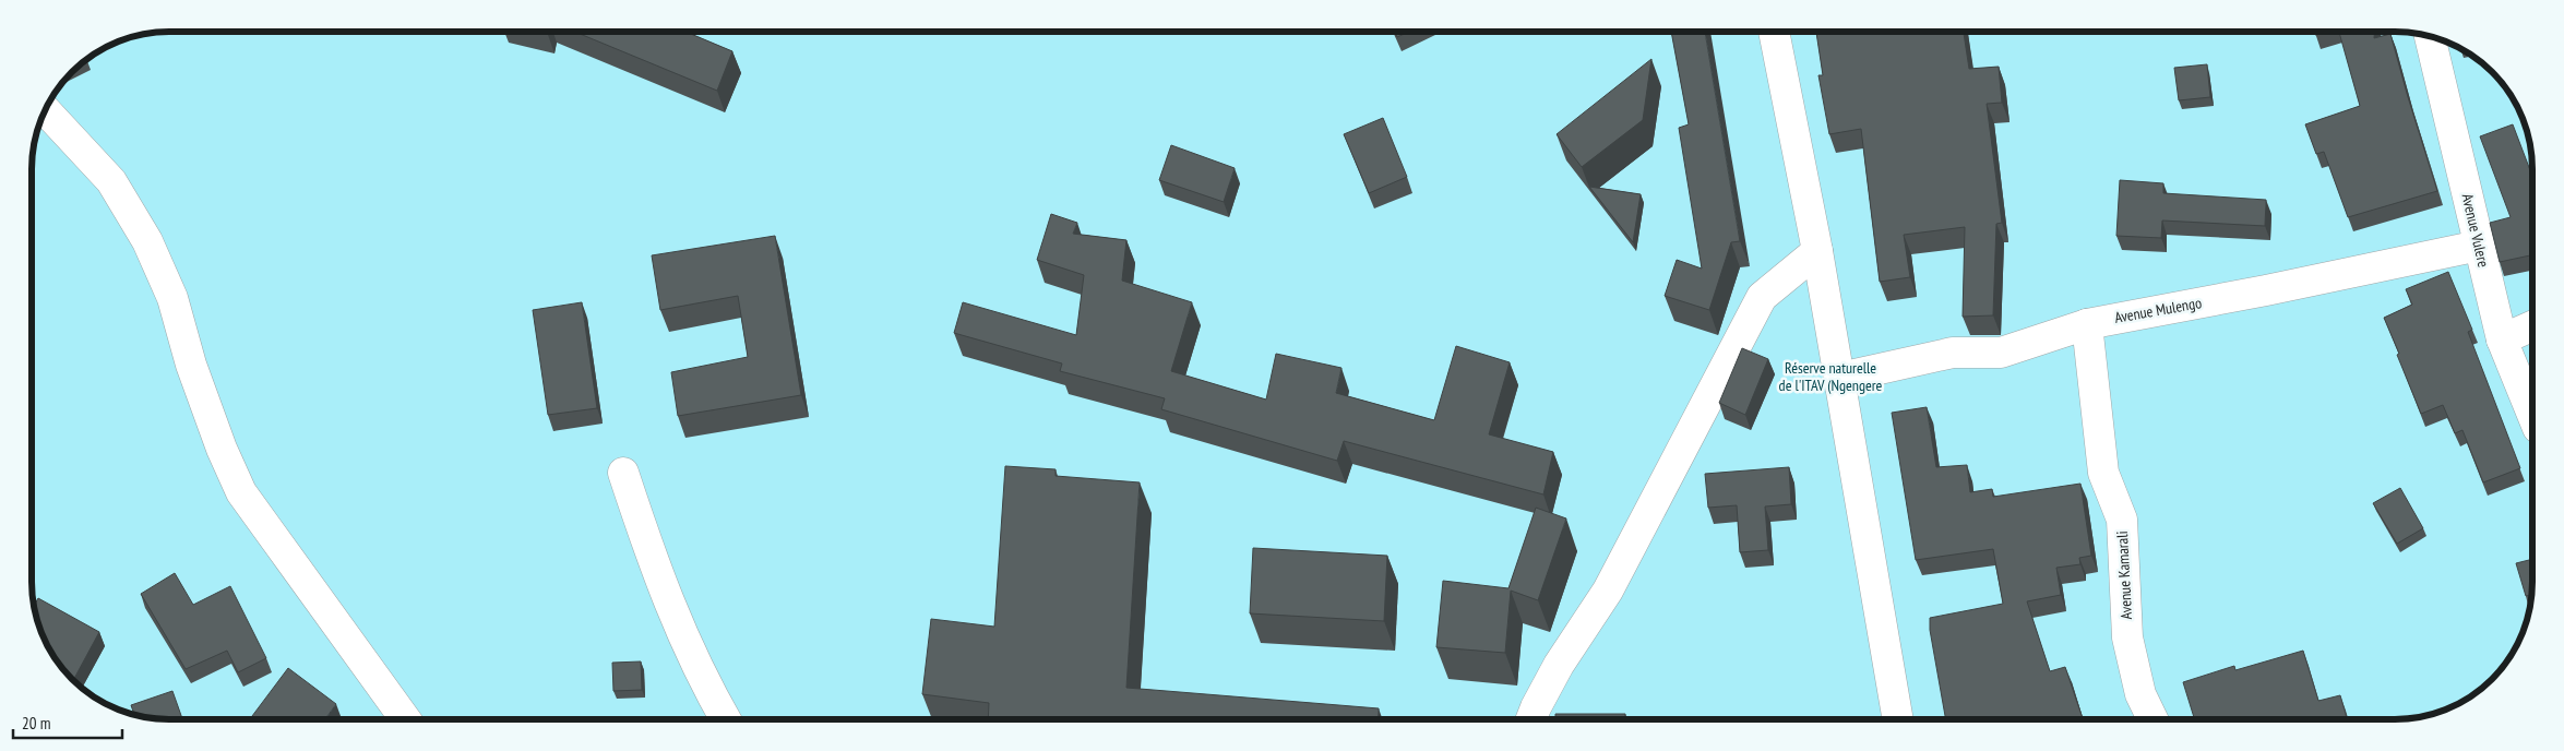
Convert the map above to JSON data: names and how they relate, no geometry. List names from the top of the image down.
{
  "streets": {
    "street": ["Avenue Vulere", "Avenue Mulengo", "Avenue Kamarali"]
  },
  "crossings": [
    ["Avenue Vulere", "Avenue Mulengo"],
    ["Avenue Mulengo", "Avenue Kamarali"]
  ],
  "parks": ["Réserve naturelle de l'ITAV (Ngengere"],
  "scale_bar": "20 m"
}
